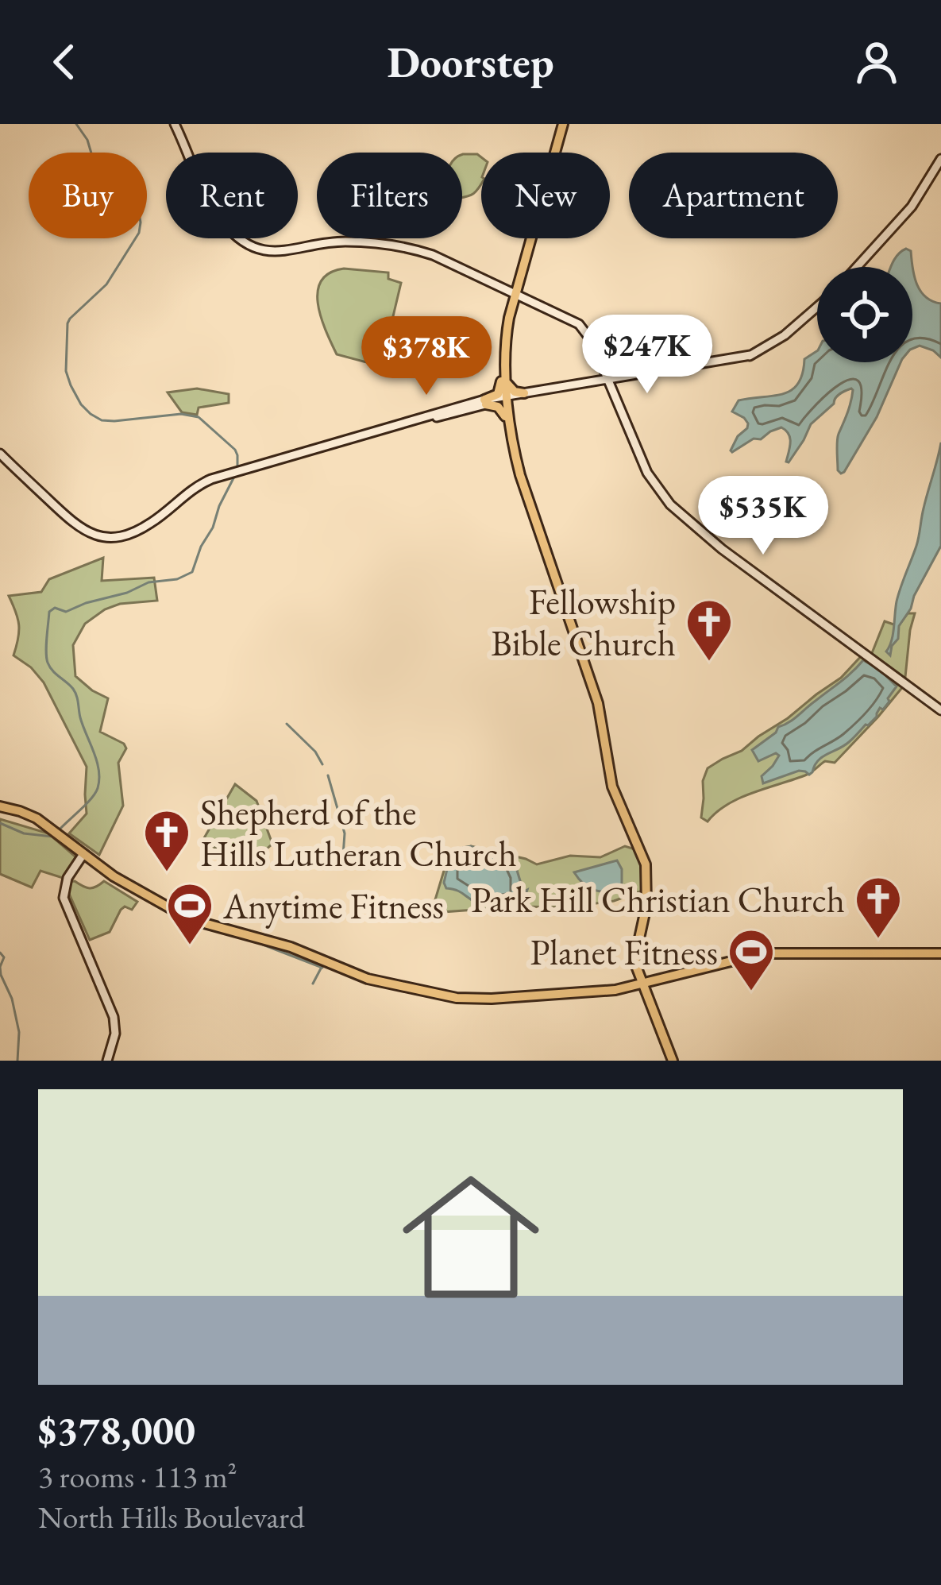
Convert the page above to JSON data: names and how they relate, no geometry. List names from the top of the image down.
{
  "places": {
    "church": ["Fellowship Bible Church", "Shepherd of the Hills Lutheran Church", "Park Hill Christian Church"],
    "sports": ["Anytime Fitness", "Planet Fitness"]
  },
  "page": {
    "header": "Doorstep",
    "chip": [
      "Buy",
      "Rent",
      "Filters",
      "New",
      "Apartment"
    ],
    "price": ["$247K", "$378K", "$535K"],
    "list": [
      {
        "name": "$378,000",
        "note": "3 rooms · 113 m² · North Hills Boulevard"
      }
    ]
  }
}
